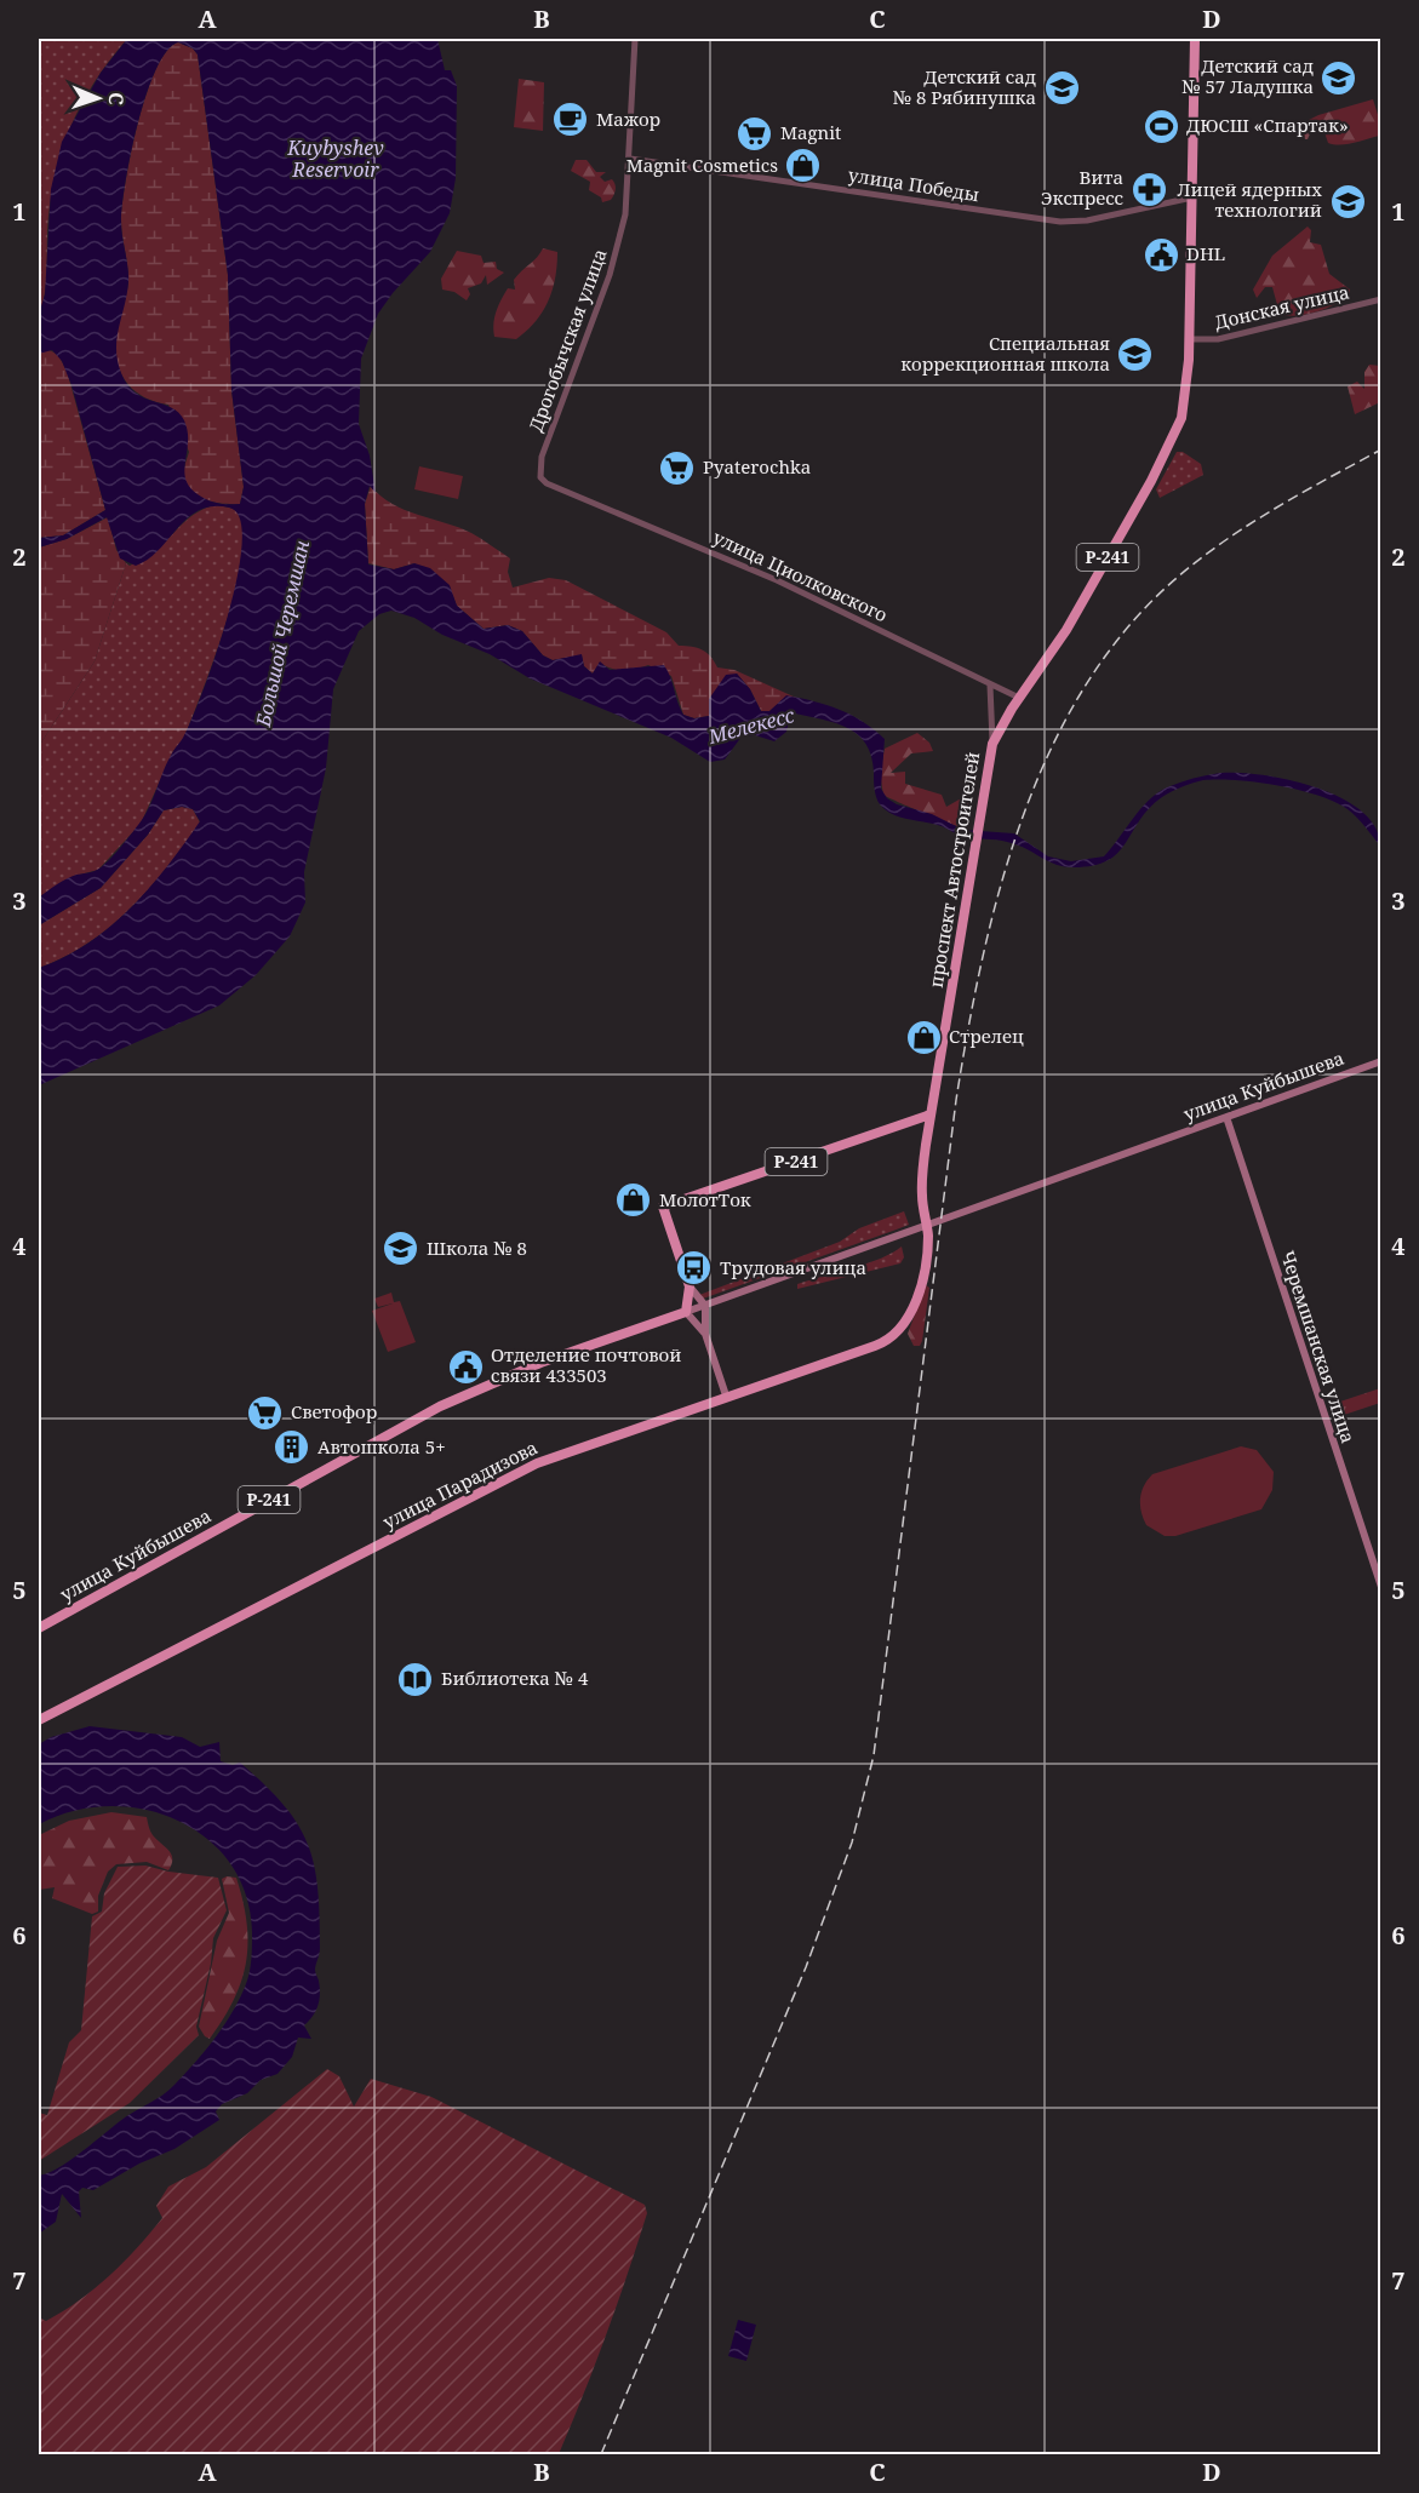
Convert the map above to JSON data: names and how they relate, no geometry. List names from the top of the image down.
{
  "streets": {
    "highway": [
      "Р-241",
      "проспект Автостроителей",
      "улица Куйбышева",
      "улица Парадизова"
    ],
    "main road": ["Черемшанская улица"],
    "street": [
      "улица Победы",
      "Донская улица",
      "Дрогобычская улица",
      "улица Циолковского"
    ]
  },
  "crossings": [
    ["улица Победы", "Дрогобычская улица"],
    ["улица Победы", "проспект Автостроителей"],
    ["Донская улица", "проспект Автостроителей"],
    ["Дрогобычская улица", "улица Циолковского"],
    ["Р-241", "проспект Автостроителей"],
    ["Р-241", "улица Куйбышева"],
    ["улица Циолковского", "проспект Автостроителей"],
    ["проспект Автостроителей", "улица Парадизова"],
    ["улица Куйбышева", "Черемшанская улица"]
  ],
  "water": ["Kuybyshev Reservoir", "Большой Черемшан", "Мелекесс"],
  "places": {
    "school or university": [
      "Детский сад № 57 Ладушка",
      "Детский сад № 8 Рябинушка",
      "Лицей ядерных технологий",
      "Специальная коррекционная школа",
      "Школа № 8"
    ],
    "cafe": ["Мажор"],
    "sports": ["ДЮСШ «Спартак»"],
    "supermarket": ["Magnit", "Pyaterochka", "Светофор"],
    "shop": ["Magnit Cosmetics", "Стрелец", "МолотТок"],
    "pharmacy": ["Вита Экспресс"],
    "public building": ["DHL", "Отделение почтовой связи 433503"],
    "bus stop": ["Трудовая улица"],
    "building": ["Автошкола 5+"],
    "library": ["Библиотека № 4"]
  },
  "north": "right",
  "grid": {
    "columns": [
      "A",
      "B",
      "C",
      "D"
    ],
    "rows": [
      "1",
      "2",
      "3",
      "4",
      "5",
      "6",
      "7"
    ]
  }
}
